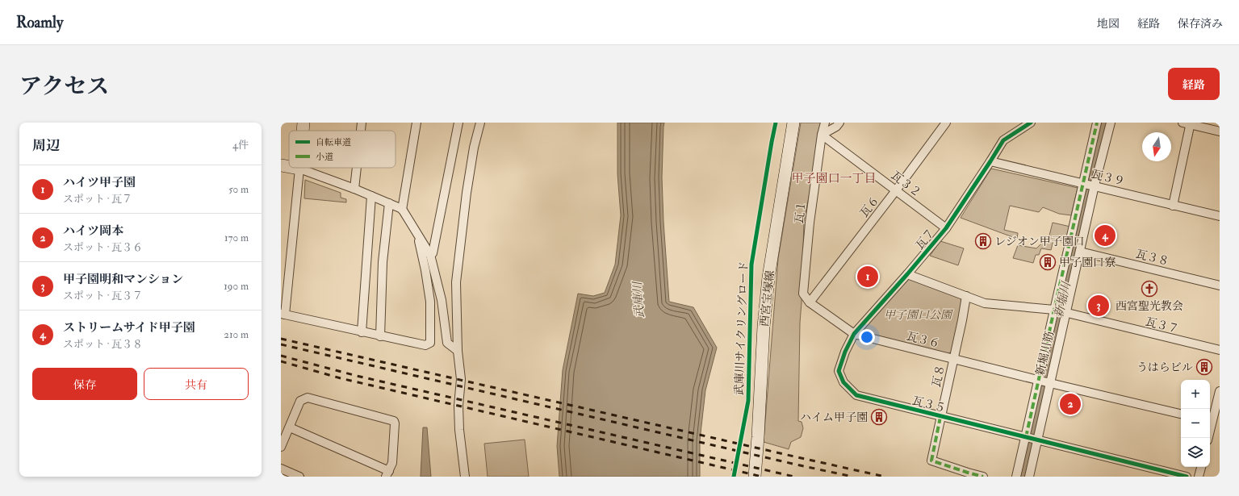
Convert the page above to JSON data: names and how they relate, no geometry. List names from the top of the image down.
{
  "streets": {
    "main road": ["西宮宝塚線"],
    "street": [
      "瓦３９",
      "瓦３２",
      "瓦６",
      "瓦１",
      "瓦７",
      "瓦３８",
      "瓦３７",
      "瓦３６",
      "新堀川筋",
      "瓦８",
      "瓦３５"
    ],
    "cycle path": ["武庫川サイクリングロード"]
  },
  "crossings": [
    ["瓦３９", "瓦７"],
    ["瓦３９", "新堀川筋"],
    ["瓦３２", "瓦６"],
    ["瓦３２", "瓦１"],
    ["瓦３２", "瓦７"],
    ["瓦６", "瓦１"],
    ["瓦６", "瓦３６"],
    ["瓦１", "瓦３６"],
    ["瓦７", "瓦３７"],
    ["瓦７", "瓦３６"],
    ["瓦７", "瓦３５"],
    ["瓦３８", "新堀川筋"],
    ["瓦３７", "新堀川筋"],
    ["瓦３７", "瓦８"],
    ["瓦３６", "新堀川筋"],
    ["瓦３６", "瓦８"],
    ["新堀川筋", "瓦３５"],
    ["瓦８", "瓦３５"]
  ],
  "districts": ["甲子園口一丁目"],
  "water": ["武庫川", "新堀川"],
  "parks": ["甲子園口公園"],
  "places": {
    "building": [
      "レジオン甲子園口",
      "甲子園口寮",
      "うはらビル",
      "ハイム甲子園"
    ],
    "church": ["西宮聖光教会"]
  },
  "legend": ["自転車道", "小道"],
  "north": "bottom",
  "page": {
    "header": "Roamly",
    "nav": ["地図", "経路", "保存済み"],
    "title": "アクセス",
    "buttons": [
      "経路",
      ["保存", "共有"]
    ],
    "heading": ["周辺", "4件"],
    "list": [
      {
        "mark": "1",
        "name": "ハイツ甲子園",
        "note": "スポット · 瓦７",
        "value": "50 m"
      },
      {
        "mark": "2",
        "name": "ハイツ岡本",
        "note": "スポット · 瓦３６",
        "value": "170 m"
      },
      {
        "mark": "3",
        "name": "甲子園明和マンション",
        "note": "スポット · 瓦３７",
        "value": "190 m"
      },
      {
        "mark": "4",
        "name": "ストリームサイド甲子園",
        "note": "スポット · 瓦３８",
        "value": "210 m"
      }
    ],
    "pins": [
      "4",
      "1",
      "3",
      "2"
    ],
    "map_buttons": ["+", "−"]
  }
}
